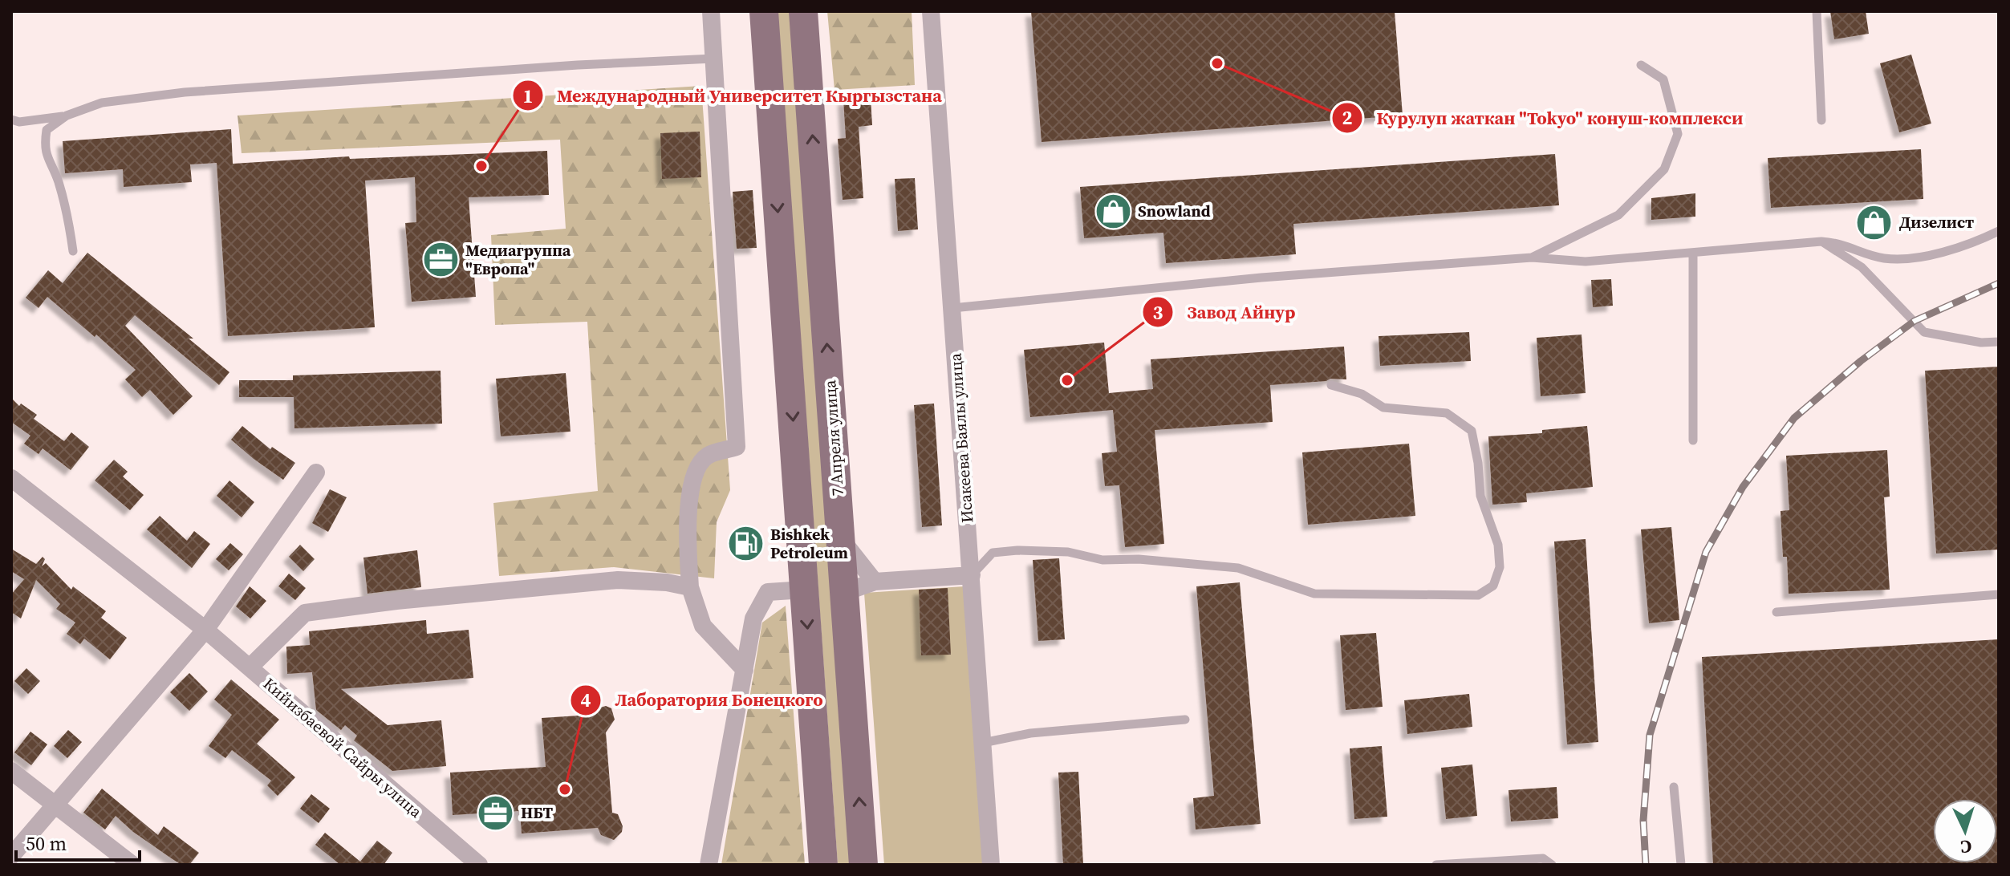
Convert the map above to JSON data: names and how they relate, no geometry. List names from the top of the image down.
{
  "streets": {
    "main road": ["7 Апреля улица"],
    "street": ["Исакеева Баялы улица", "Кийизбаевой Сайры улица"]
  },
  "places": {
    "other": [
      "Курулуп жаткан \"Tokyo\" конуш-комплекси",
      "Международный Университет Кыргызстана",
      "Завод Айнур",
      "Лаборатория Бонецкого"
    ],
    "shop": ["Snowland", "Дизелист"],
    "office": ["Медиагруппа \"Европа\"", "НБТ"],
    "fuel station": ["Bishkek Petroleum"]
  },
  "scale_bar": "50 m",
  "north": "bottom"
}
